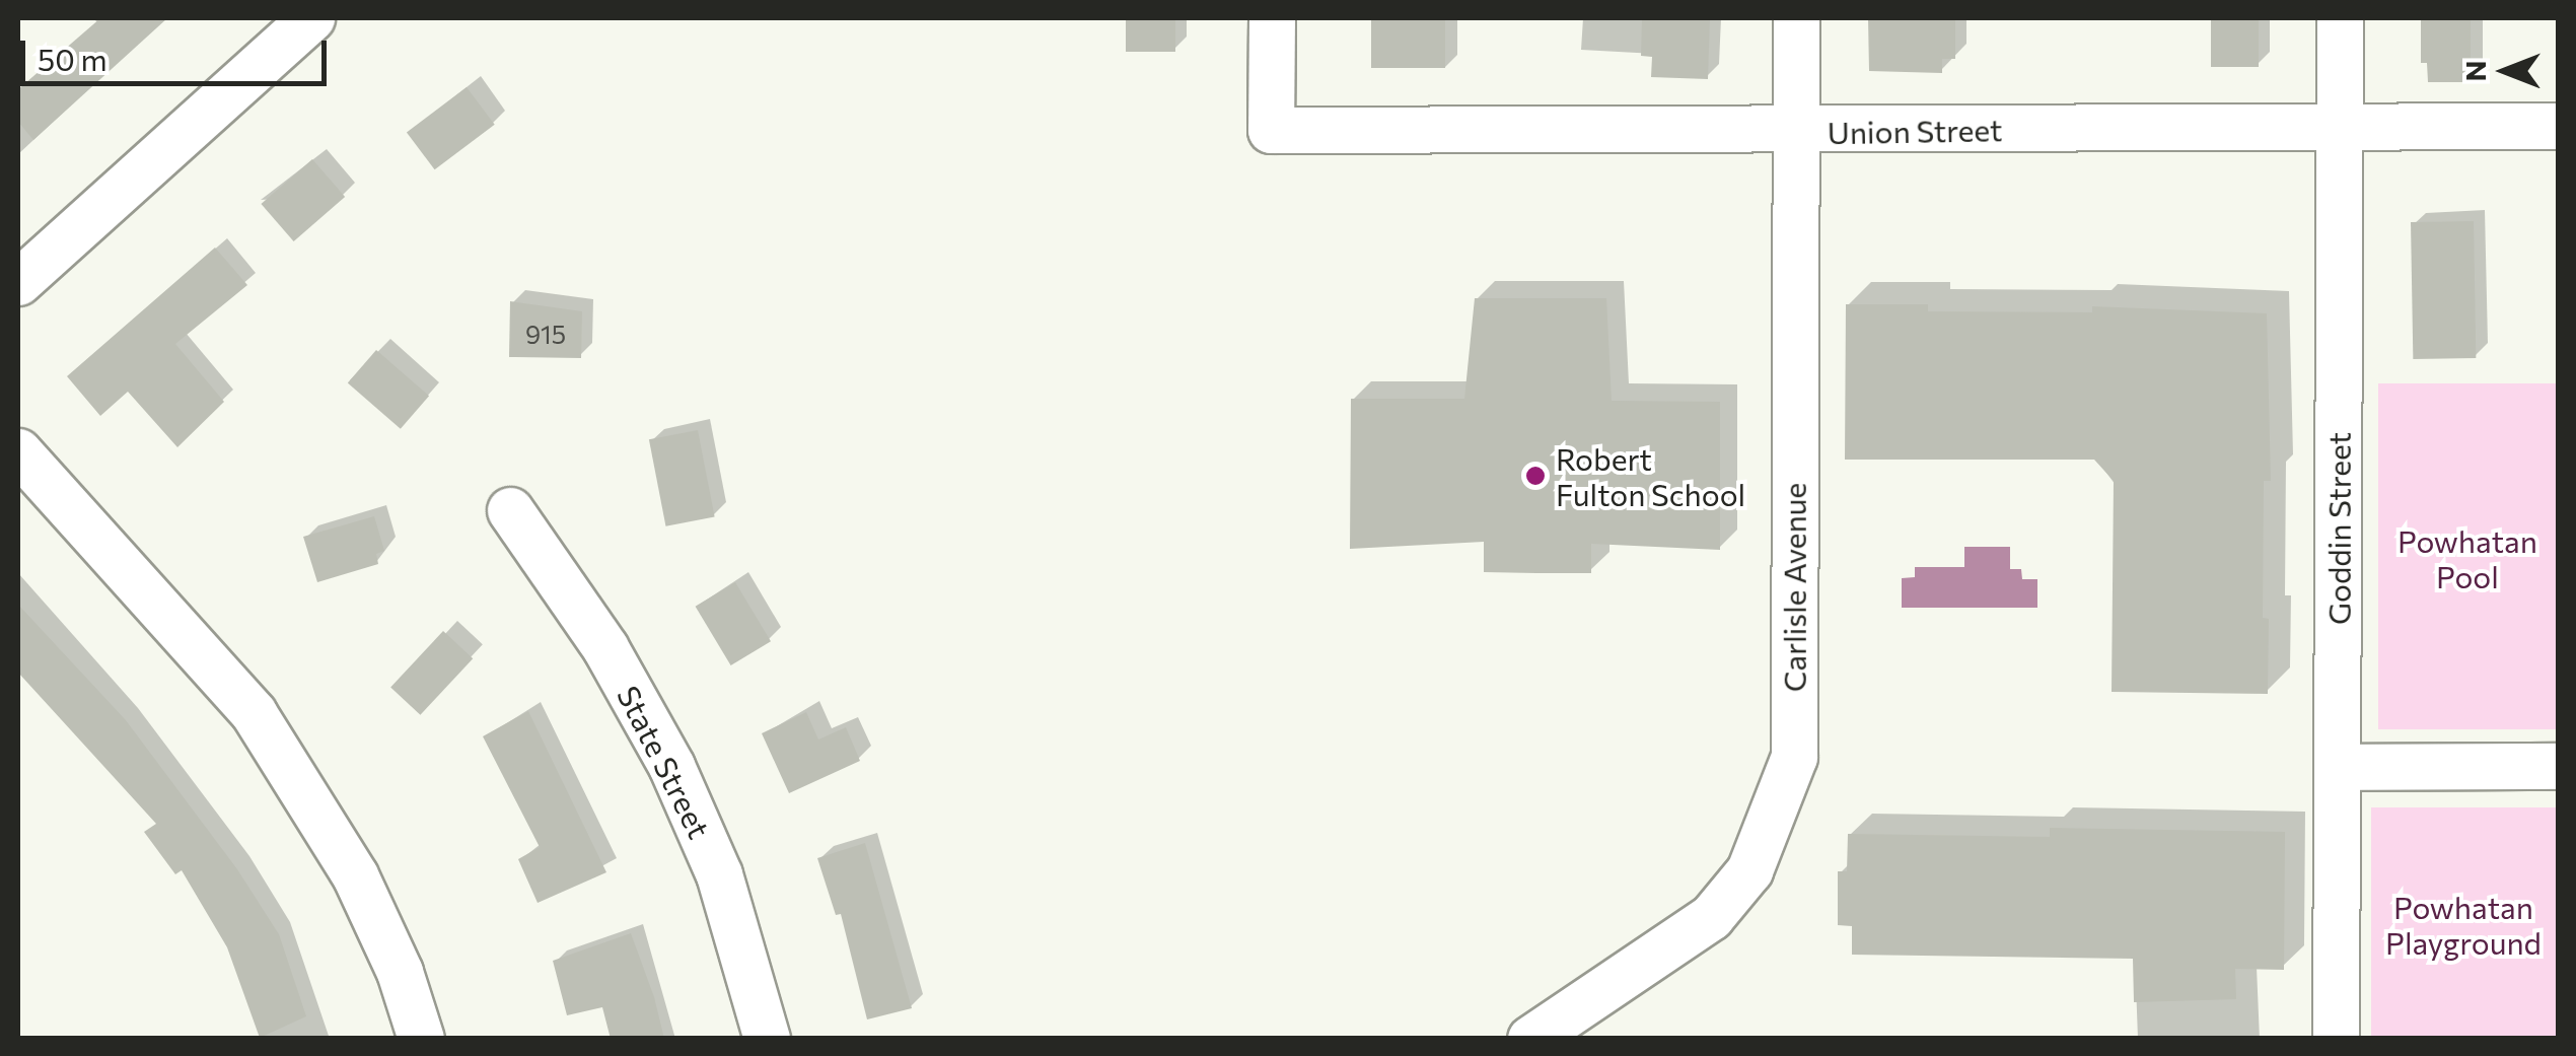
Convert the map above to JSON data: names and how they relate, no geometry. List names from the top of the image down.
{
  "streets": {
    "street": [
      "Union Street",
      "Goddin Street",
      "Carlisle Avenue",
      "State Street"
    ]
  },
  "crossings": [
    ["Union Street", "Goddin Street"],
    ["Union Street", "Carlisle Avenue"]
  ],
  "parks": ["Powhatan Pool", "Powhatan Playground"],
  "places": ["Robert Fulton School"],
  "house_numbers": ["915"],
  "scale_bar": "50 m",
  "north": "left"
}
